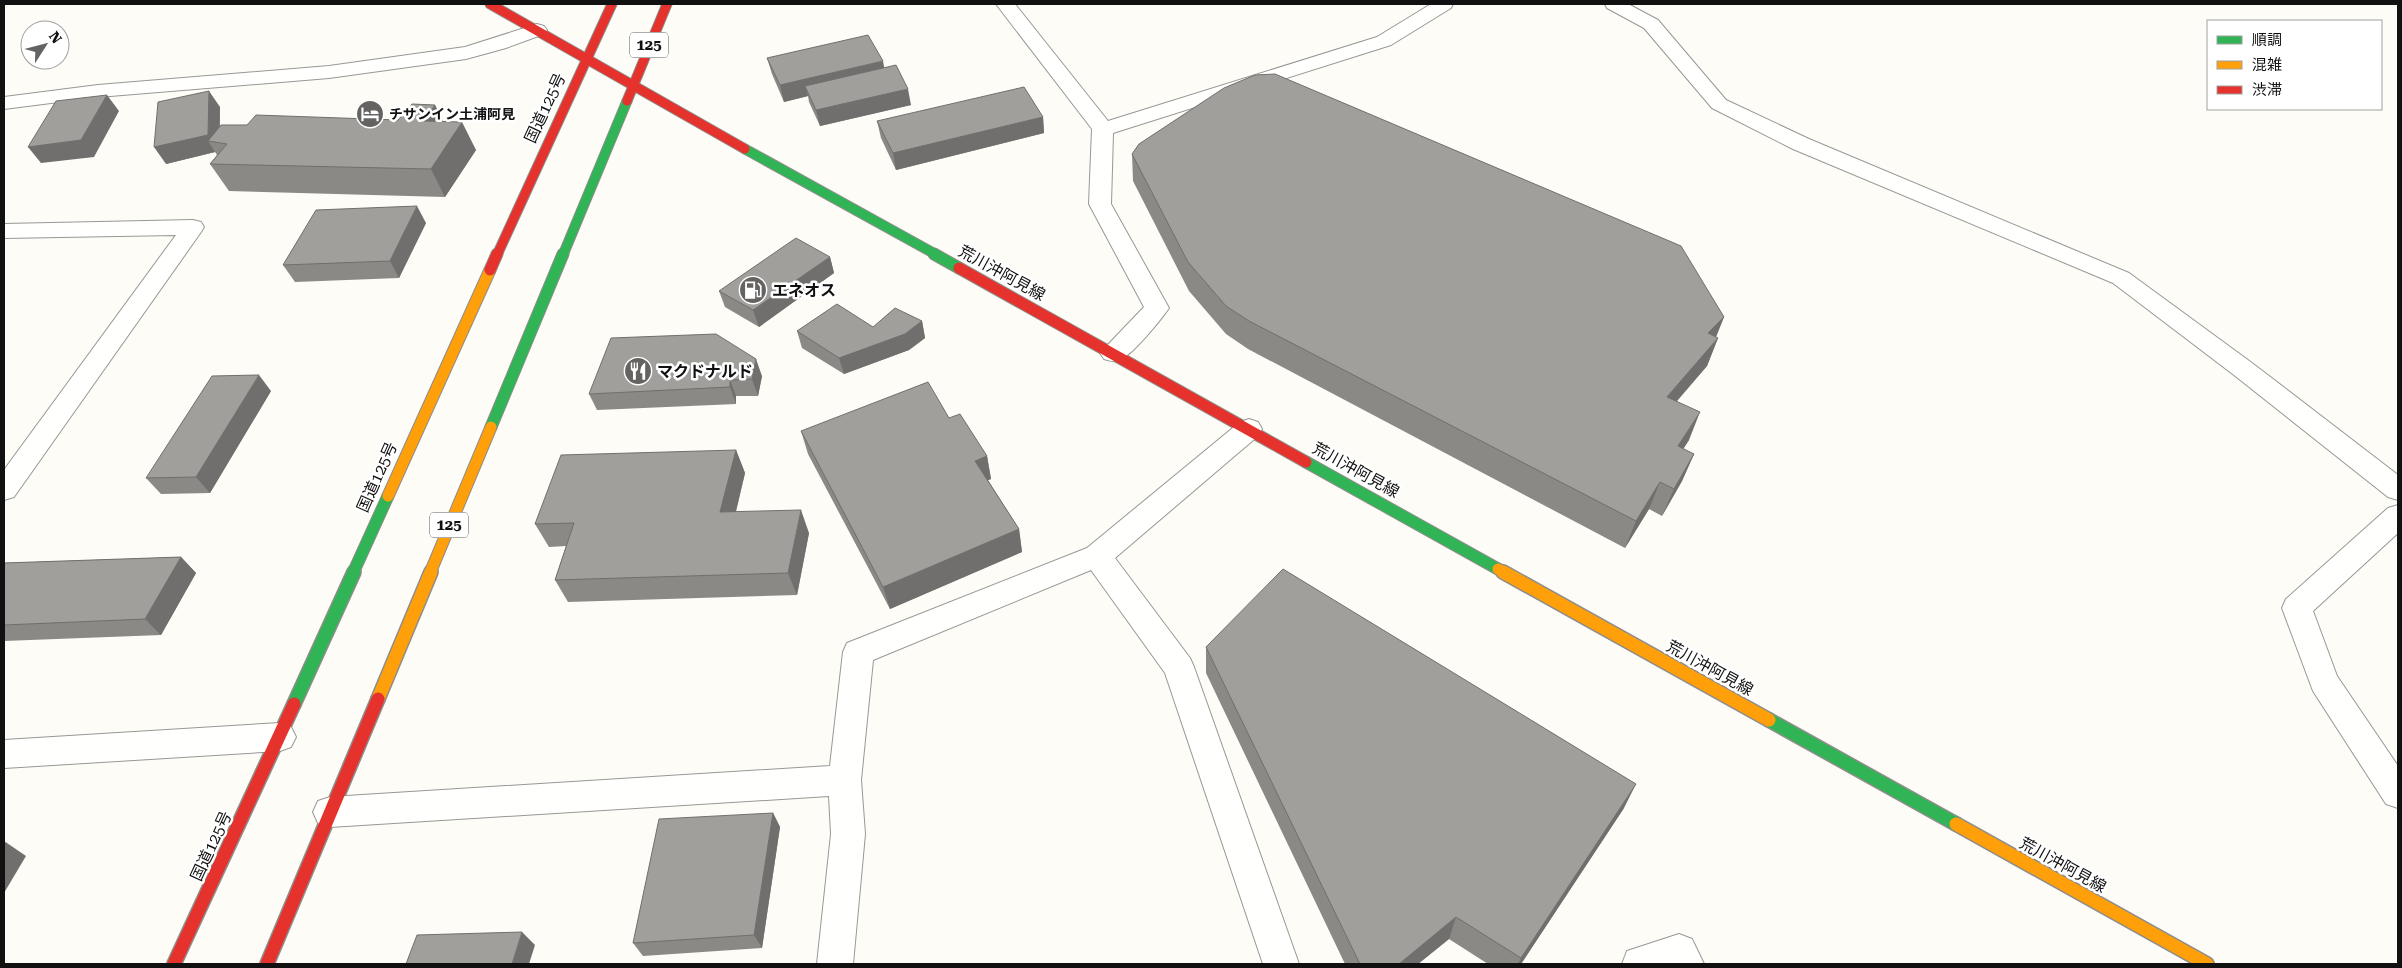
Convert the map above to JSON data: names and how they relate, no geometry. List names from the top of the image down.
{
  "streets": {
    "main road": ["125", "国道125号", "荒川沖阿見線"]
  },
  "crossings": [
    ["125", "荒川沖阿見線"],
    ["国道125号", "荒川沖阿見線"]
  ],
  "places": {
    "hotel": ["チサンイン土浦阿見"],
    "fuel station": ["エネオス"],
    "restaurant": ["マクドナルド"]
  },
  "legend": ["順調", "混雑", "渋滞"],
  "north": "top right"
}
